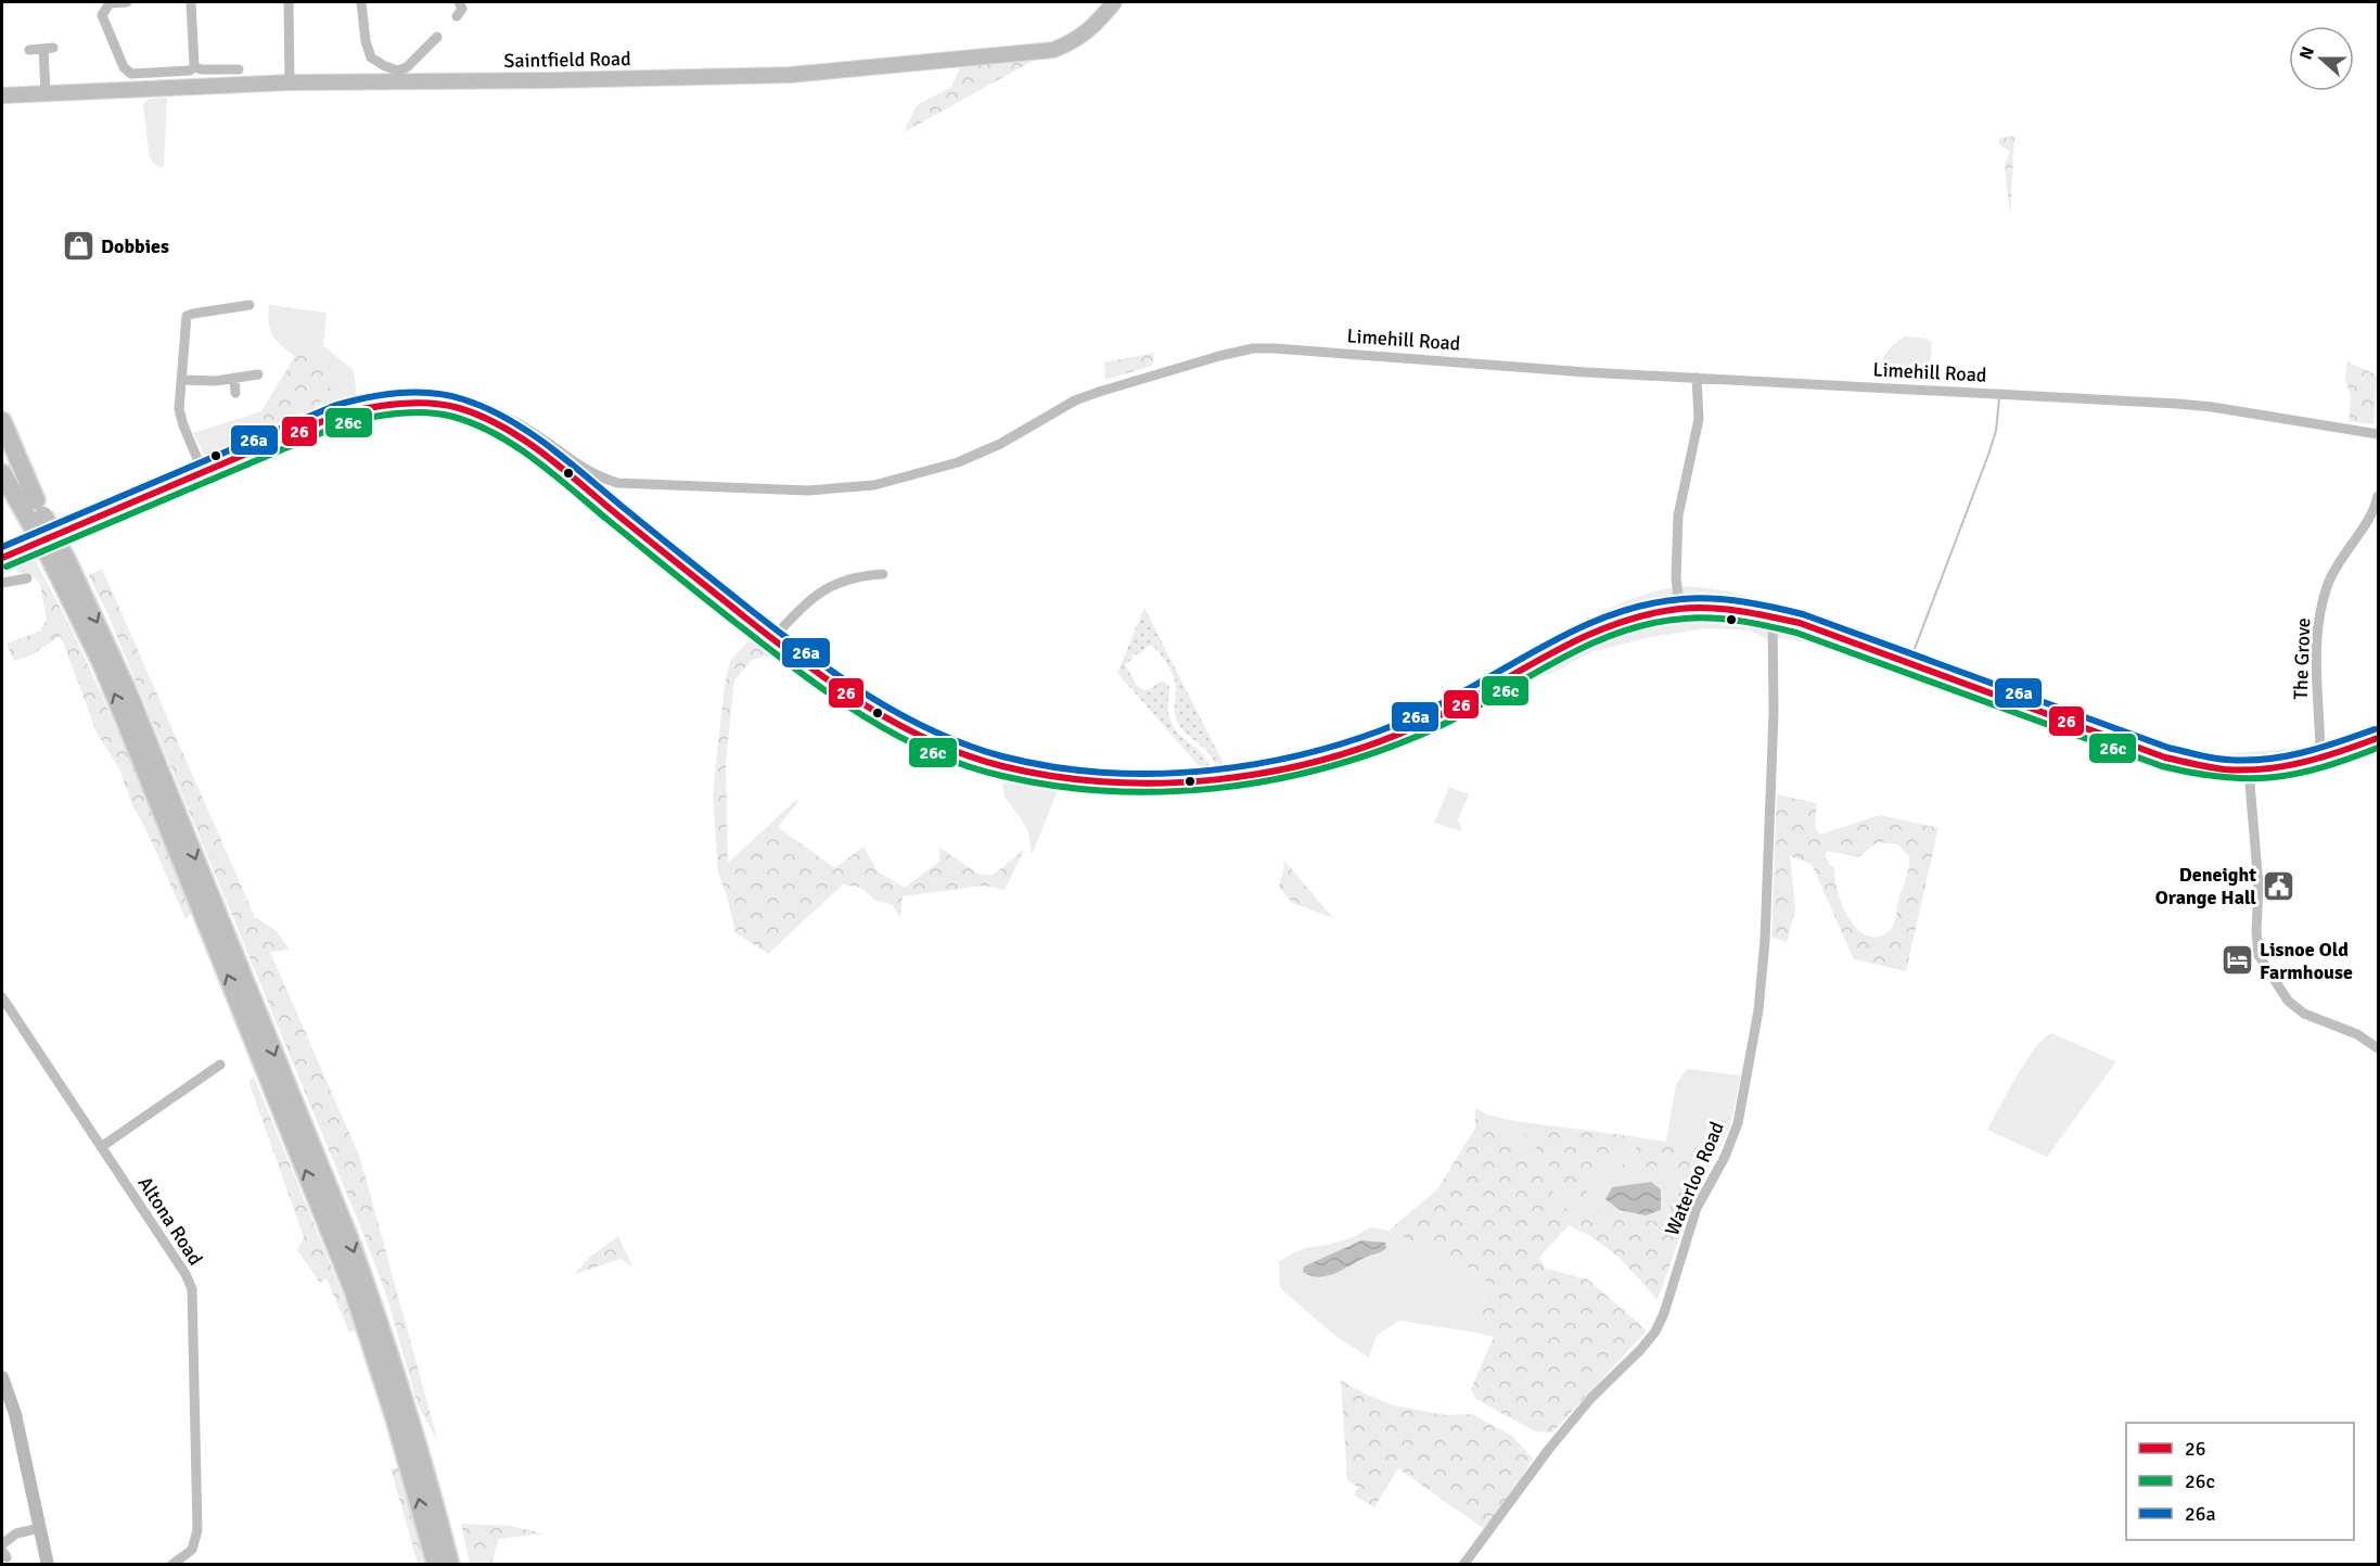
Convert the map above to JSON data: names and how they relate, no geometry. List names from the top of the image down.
{
  "streets": {
    "main road": ["Saintfield Road"],
    "street": [
      "Limehill Road",
      "The Grove",
      "Waterloo Road",
      "Altona Road"
    ]
  },
  "places": {
    "shop": ["Dobbies"],
    "public building": ["Deneight Orange Hall"],
    "hotel": ["Lisnoe Old Farmhouse"]
  },
  "lines": ["transit line 26a", "transit line 26", "transit line 26c"],
  "legend": ["26", "26c", "26a"],
  "north": "left"
}
